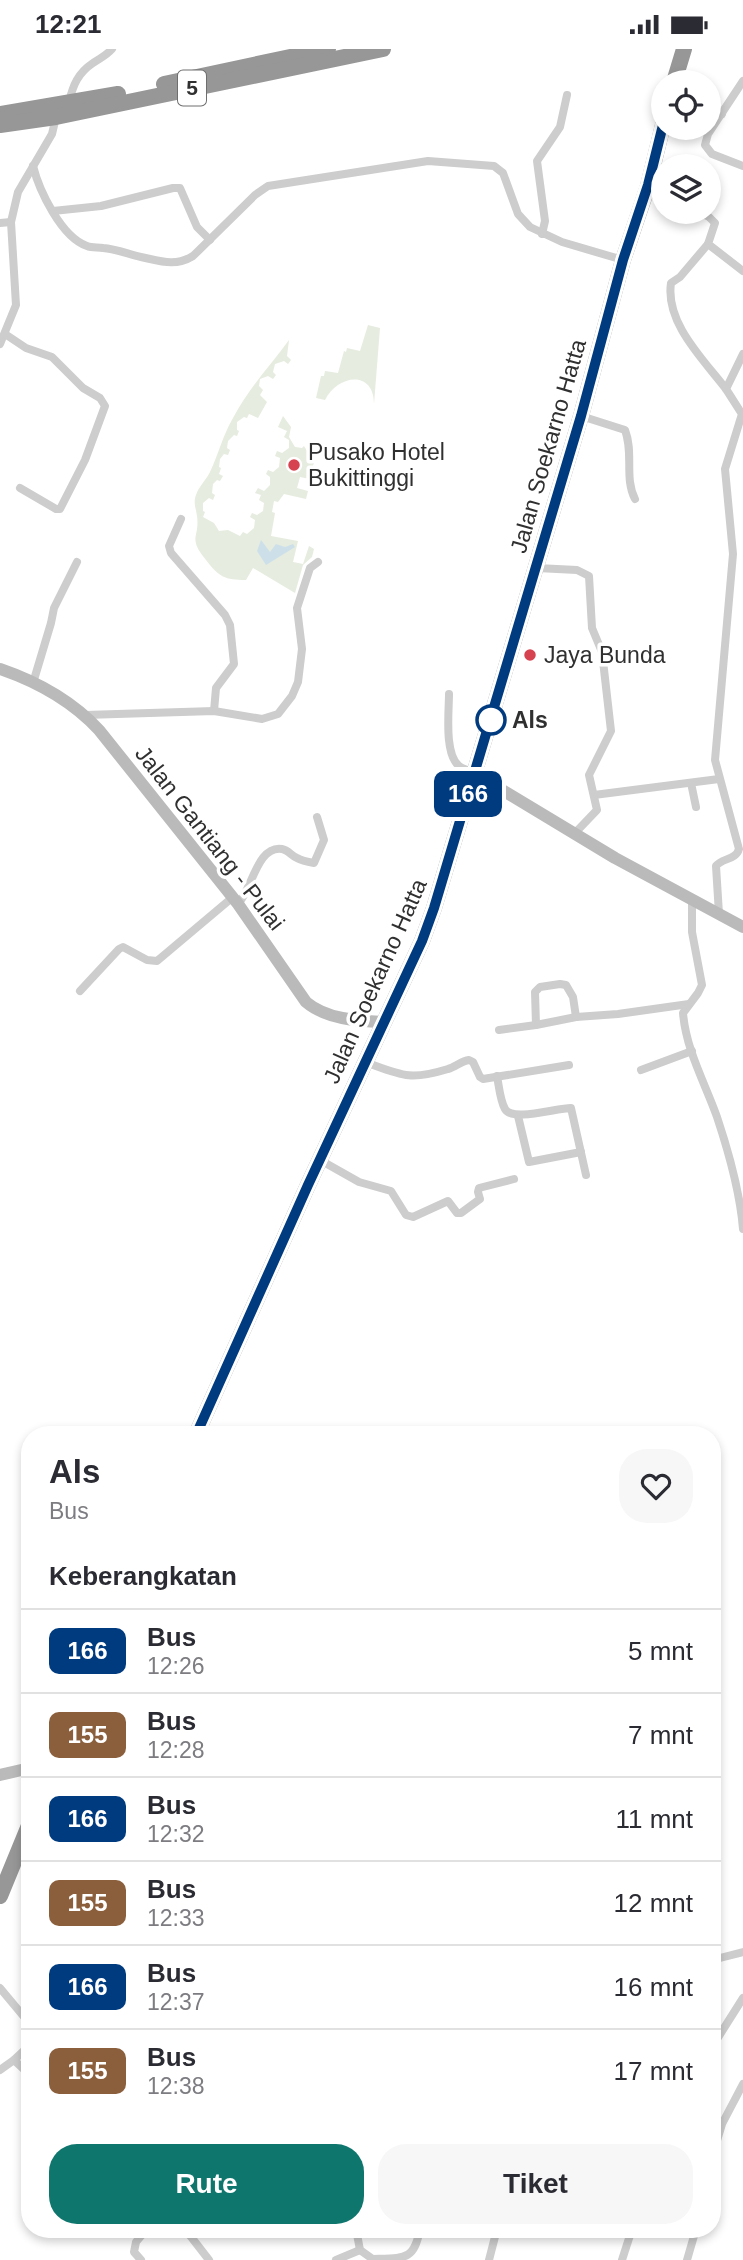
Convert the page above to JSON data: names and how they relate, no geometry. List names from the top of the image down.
{
  "streets": {
    "highway": ["5", "Jalan Soekarno Hatta"],
    "street": ["Jalan Gantiang - Pulai"]
  },
  "crossings": [
    ["Jalan Soekarno Hatta", "Jalan Gantiang - Pulai"]
  ],
  "places": ["Pusako Hotel Bukittinggi", "Jaya Bunda", "Als"],
  "lines": ["bus line 166"],
  "page": {
    "status": "12:21",
    "on_map": "166",
    "heading": [
      ["Als", "Bus"],
      "Keberangkatan"
    ],
    "list": [
      {
        "mark": "166",
        "name": "Bus",
        "note": "12:26",
        "value": "5 mnt"
      },
      {
        "mark": "155",
        "name": "Bus",
        "note": "12:28",
        "value": "7 mnt"
      },
      {
        "mark": "166",
        "name": "Bus",
        "note": "12:32",
        "value": "11 mnt"
      },
      {
        "mark": "155",
        "name": "Bus",
        "note": "12:33",
        "value": "12 mnt"
      },
      {
        "mark": "166",
        "name": "Bus",
        "note": "12:37",
        "value": "16 mnt"
      },
      {
        "mark": "155",
        "name": "Bus",
        "note": "12:38",
        "value": "17 mnt"
      }
    ],
    "buttons": ["Rute", "Tiket"]
  }
}
